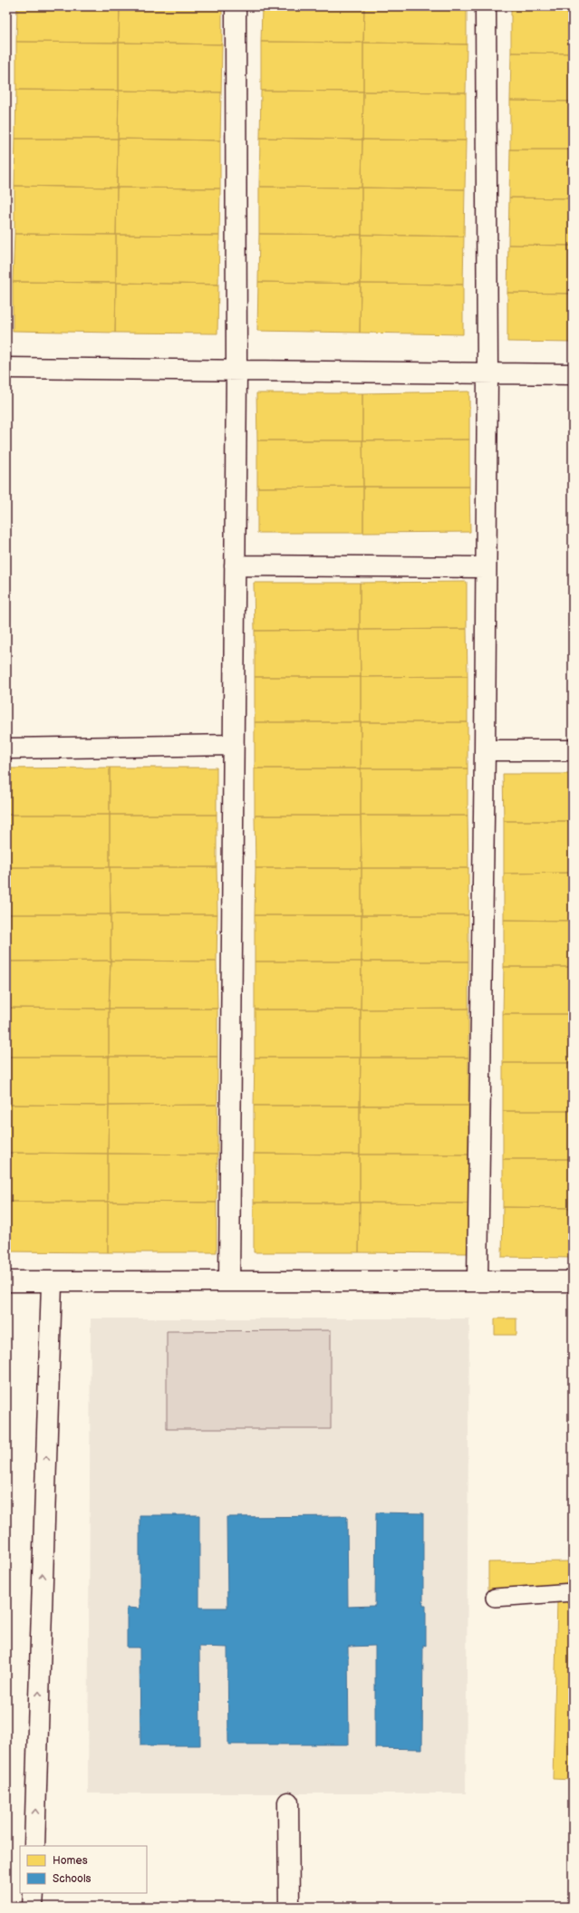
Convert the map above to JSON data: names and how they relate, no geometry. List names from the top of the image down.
{
  "legend": ["Homes", "Schools"]
}
